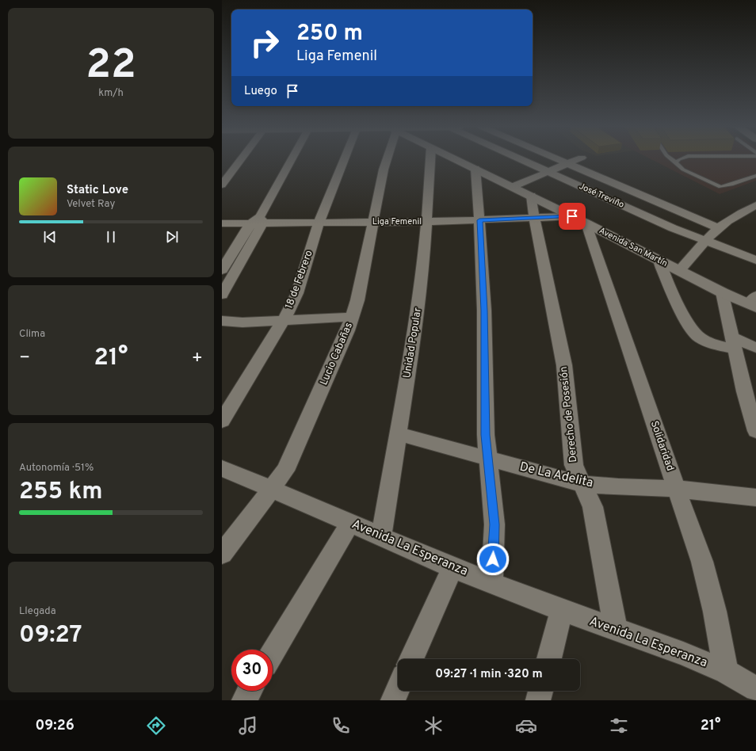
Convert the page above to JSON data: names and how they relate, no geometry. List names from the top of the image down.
{
  "streets": {
    "street": [
      "José Treviño",
      "Liga Femenil",
      "Avenida San Martín",
      "18 de Febrero",
      "Unidad Popular",
      "Lucio Cabañas",
      "Derecho de Posesión",
      "Solidaridad",
      "De La Adelita",
      "Avenida La Esperanza"
    ]
  },
  "crossings": [
    ["Liga Femenil", "Avenida San Martín"],
    ["Liga Femenil", "18 de Febrero"],
    ["Liga Femenil", "Unidad Popular"],
    ["Liga Femenil", "Lucio Cabañas"],
    ["Liga Femenil", "Derecho de Posesión"],
    ["Liga Femenil", "Solidaridad"],
    ["Avenida San Martín", "Derecho de Posesión"],
    ["Avenida San Martín", "Solidaridad"],
    ["Unidad Popular", "De La Adelita"],
    ["Unidad Popular", "Avenida La Esperanza"],
    ["Lucio Cabañas", "Avenida La Esperanza"],
    ["Derecho de Posesión", "De La Adelita"],
    ["Derecho de Posesión", "Avenida La Esperanza"],
    ["Solidaridad", "De La Adelita"],
    ["Solidaridad", "Avenida La Esperanza"]
  ],
  "page": {
    "tile": [
      ["22", "km/h"],
      "Clima",
      ["Autonomía · 51%", "255 km"],
      ["Llegada", "09:27"]
    ],
    "turn": ["250 m", "Liga Femenil"],
    "then": "Luego",
    "song": ["Static Love", "Velvet Ray"],
    "heat": ["−", "21°", "+"],
    "limit": "30",
    "trip": "09:27 · 1 min · 320 m",
    "tabs": ["09:26", "21°"]
  }
}
